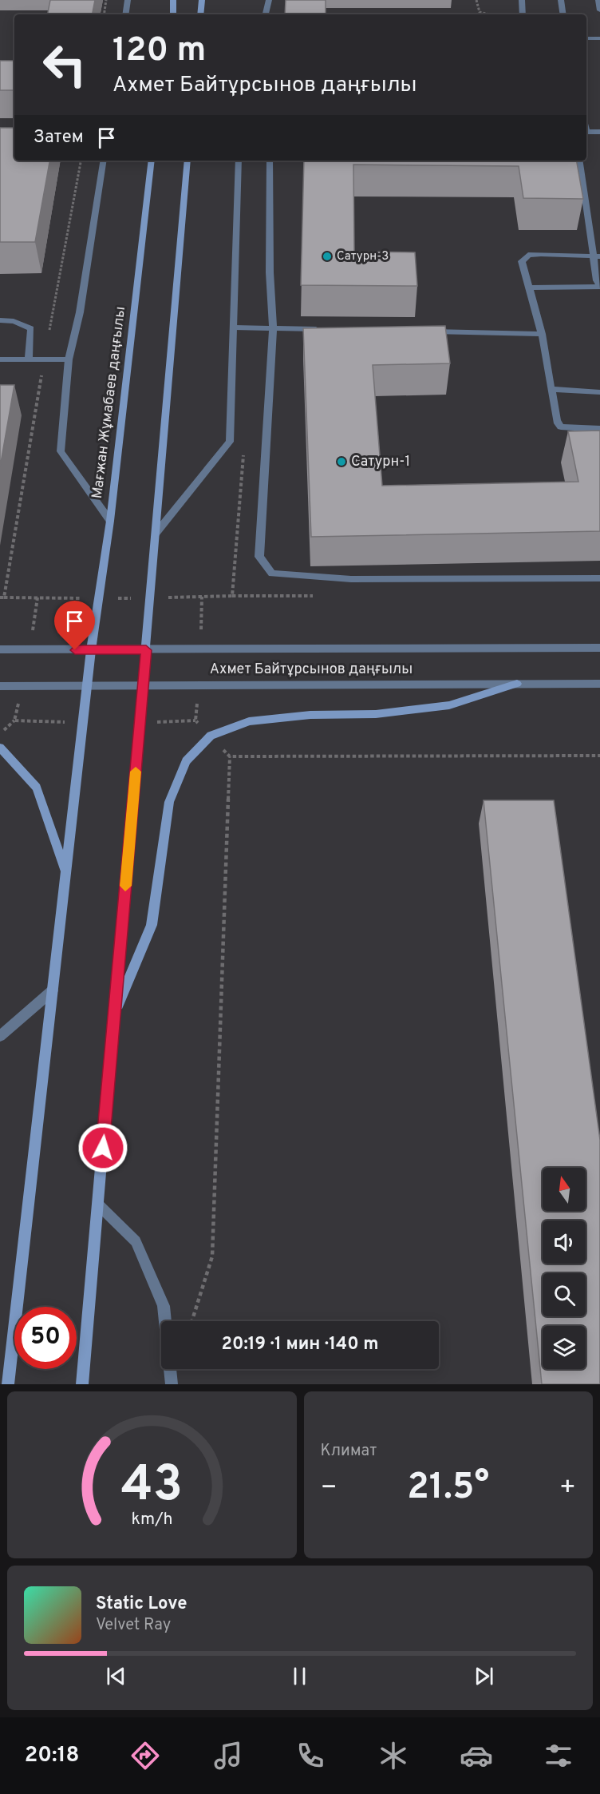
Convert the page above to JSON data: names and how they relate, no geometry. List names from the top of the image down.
{
  "streets": {
    "main road": ["Мағжан Жұмабаев даңғылы"],
    "street": ["Ахмет Байтұрсынов даңғылы"]
  },
  "crossings": [
    ["Мағжан Жұмабаев даңғылы", "Ахмет Байтұрсынов даңғылы"]
  ],
  "places": ["Сатурн-3", "Сатурн-1"],
  "north": "top",
  "page": {
    "turn": ["120 m", "Ахмет Байтұрсынов даңғылы"],
    "then": "Затем",
    "limit": "50",
    "trip": "20:19 · 1 мин · 140 m",
    "tile": "Климат",
    "heat": ["−", "21.5°", "+"],
    "song": ["Static Love", "Velvet Ray"],
    "tabs": "20:18",
    "gauge": ["43", "km/h"]
  }
}
